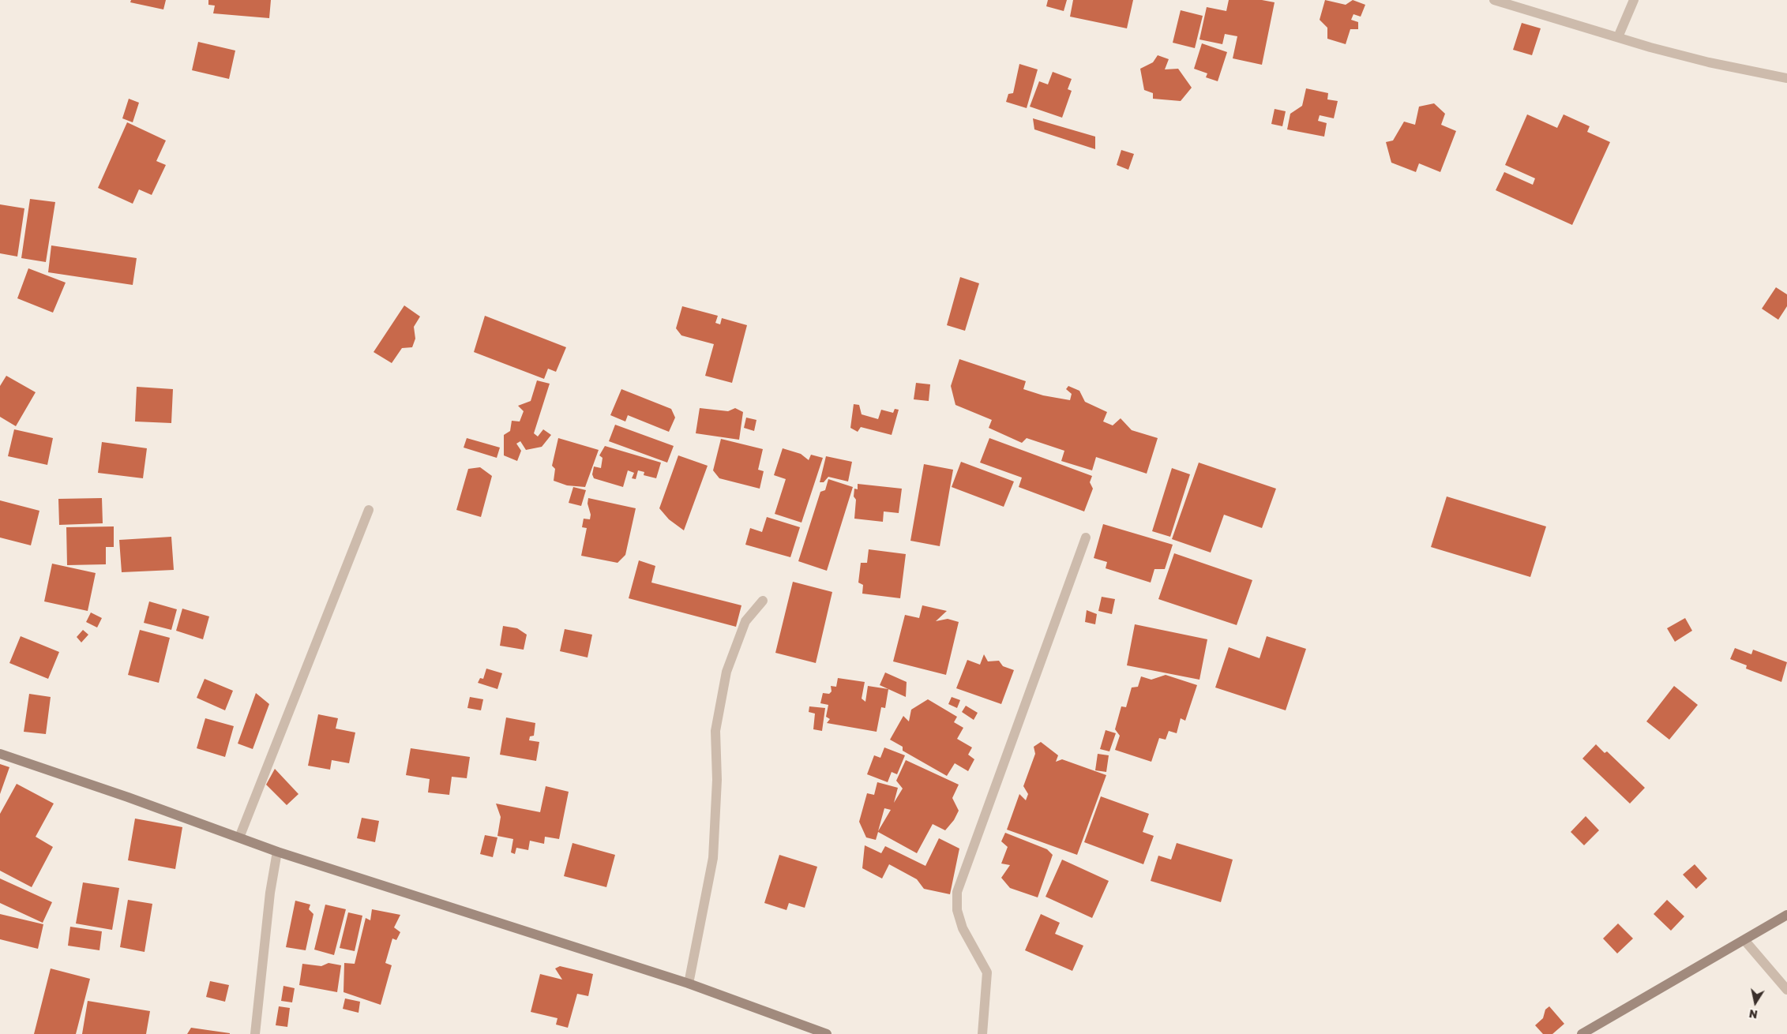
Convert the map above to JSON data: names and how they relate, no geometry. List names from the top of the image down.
{
  "north": "bottom"
}
